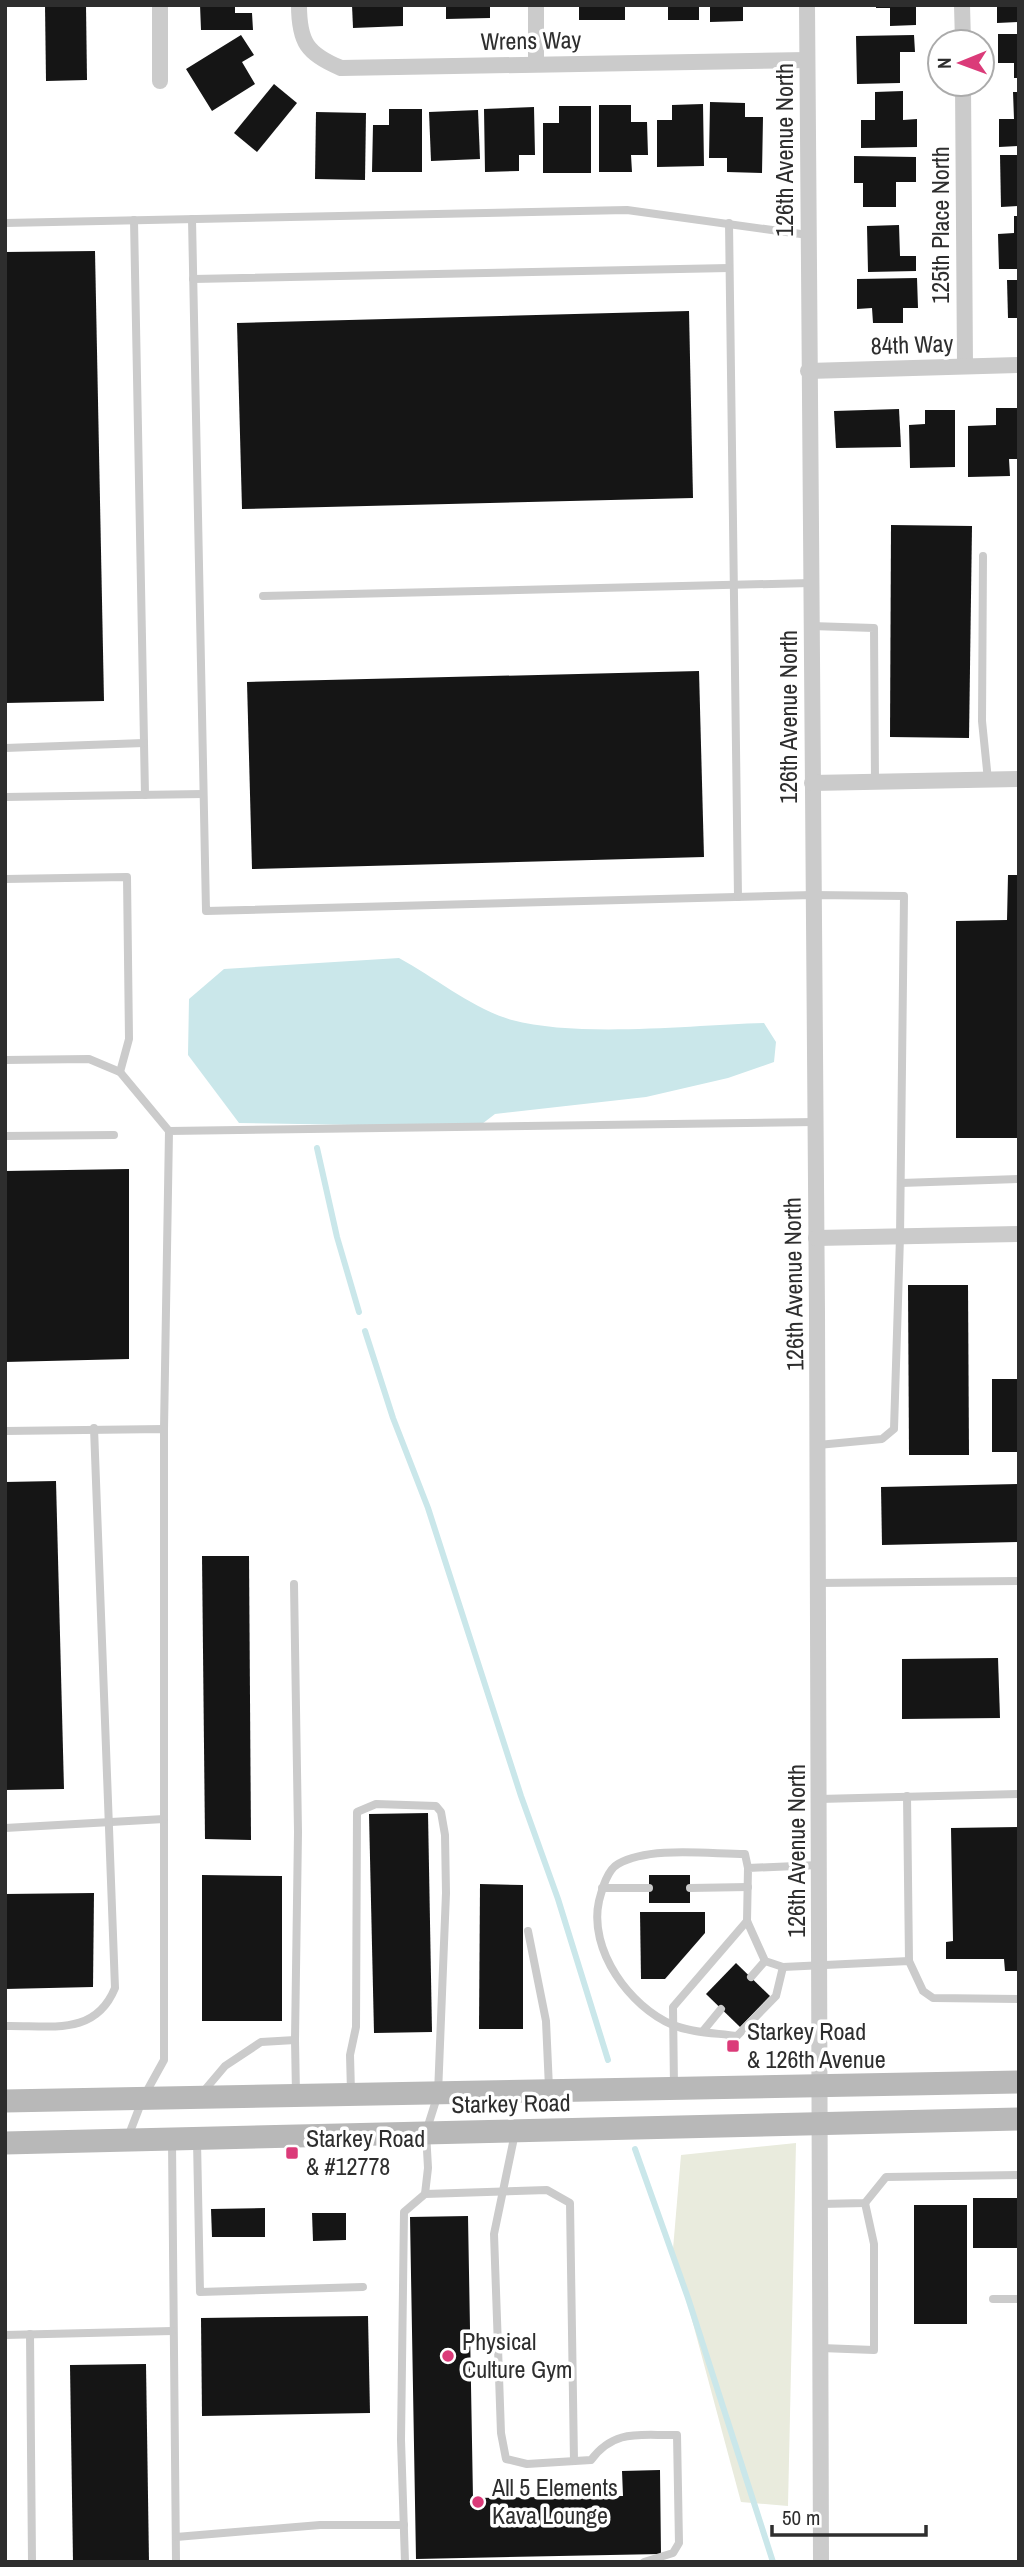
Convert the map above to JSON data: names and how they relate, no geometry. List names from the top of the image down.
{
  "streets": {
    "main road": ["Starkey Road"],
    "street": [
      "Wrens Way",
      "126th Avenue North",
      "125th Place North",
      "84th Way"
    ]
  },
  "crossings": [
    ["Wrens Way", "126th Avenue North"],
    ["126th Avenue North", "84th Way"],
    ["126th Avenue North", "Starkey Road"],
    ["125th Place North", "84th Way"]
  ],
  "places": {
    "transit": ["Starkey Road & 126th Avenue", "Starkey Road & #12778"],
    "other": ["Physical Culture Gym", "All 5 Elements Kava Lounge"]
  },
  "scale_bar": "50 m",
  "north": "left"
}
